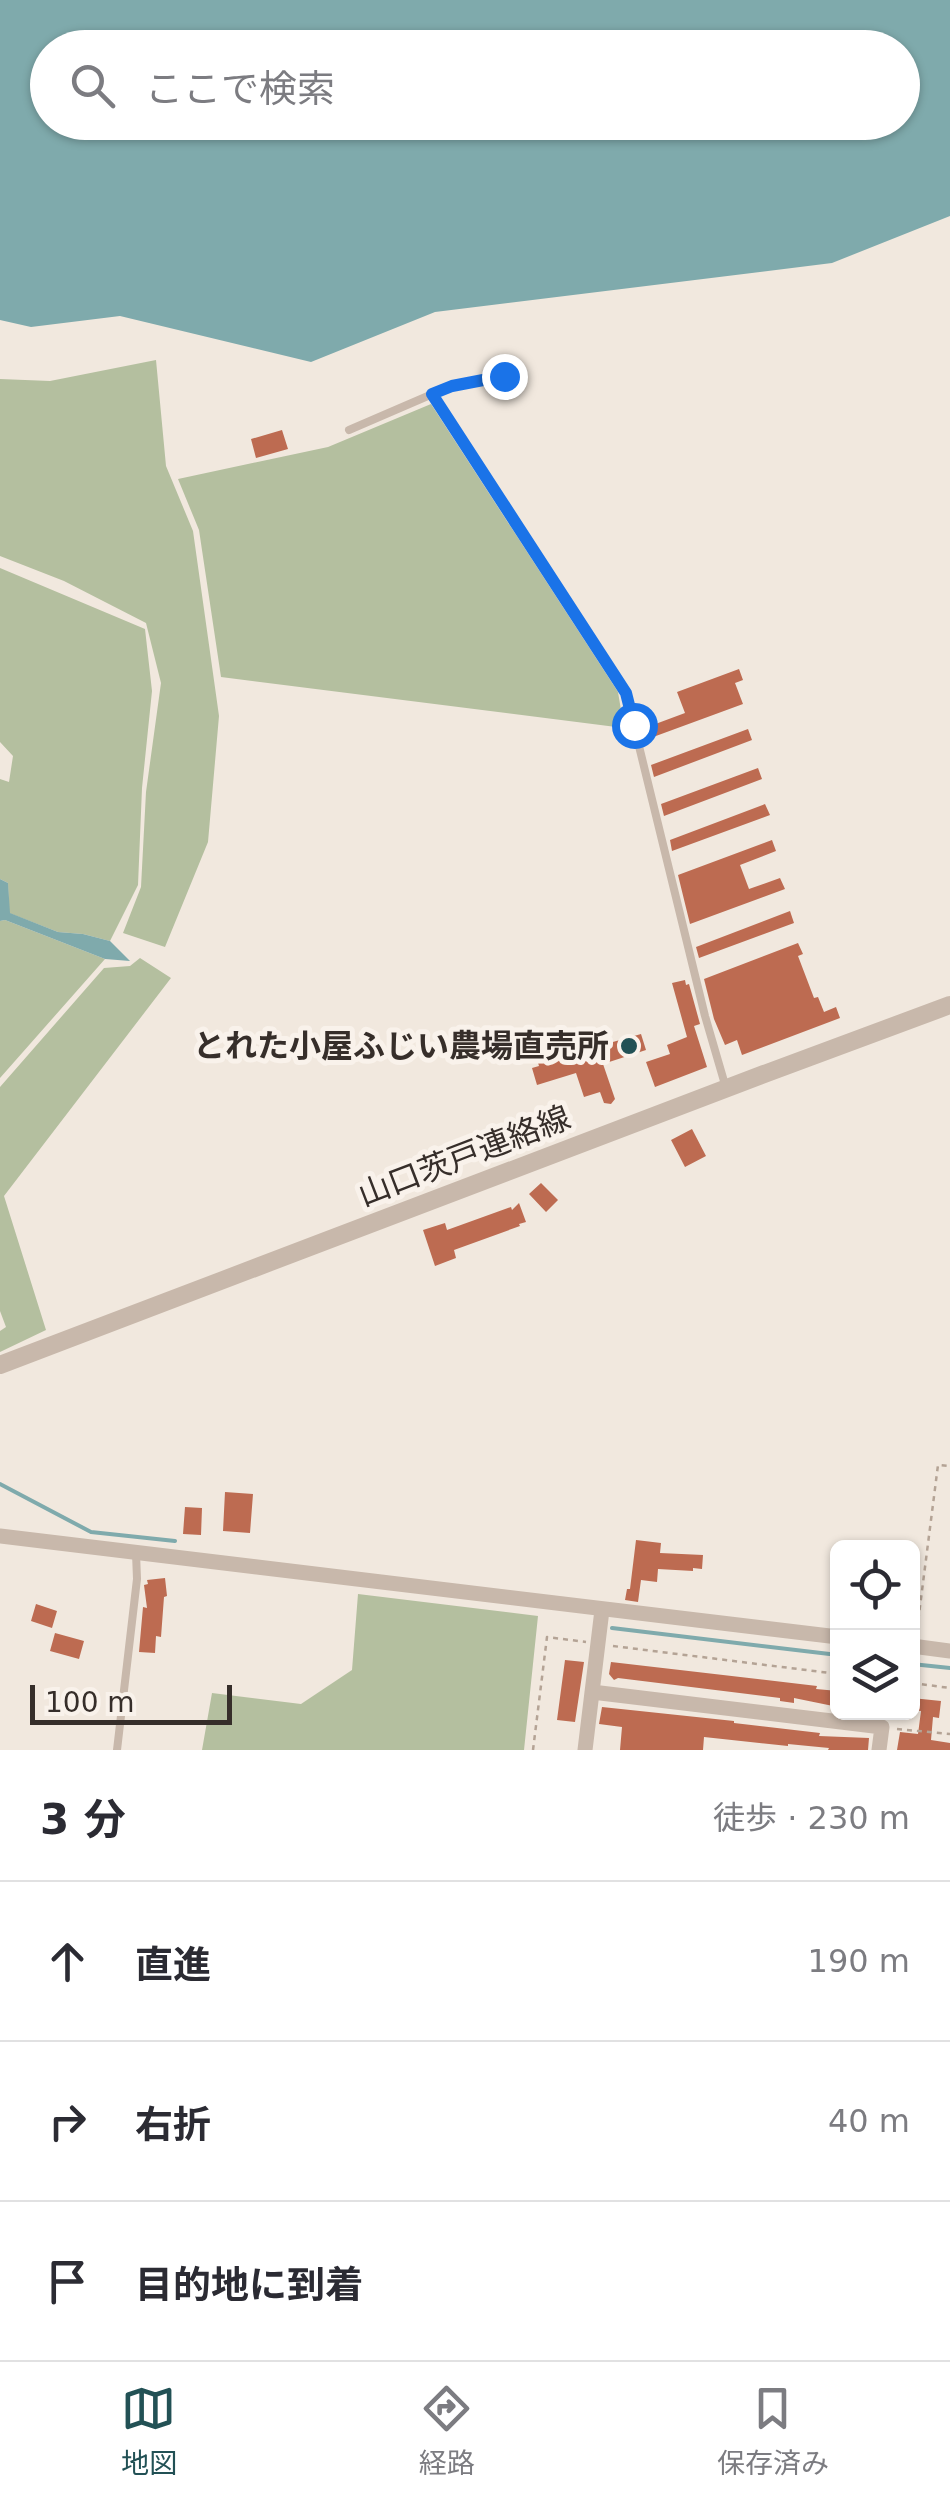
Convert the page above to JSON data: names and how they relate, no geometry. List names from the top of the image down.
{
  "streets": {
    "street": ["山口茨戸連絡線"]
  },
  "places": ["とれた小屋ふじい農場直売所"],
  "scale_bar": "100 m",
  "page": {
    "search": "ここで検索",
    "scale": "100 m",
    "heading": ["3 分", "徒歩 · 230 m"],
    "list": [
      ["直進", "190 m"],
      ["右折", "40 m"],
      "目的地に到着"
    ],
    "nav": ["地図", "経路", "保存済み"]
  }
}
